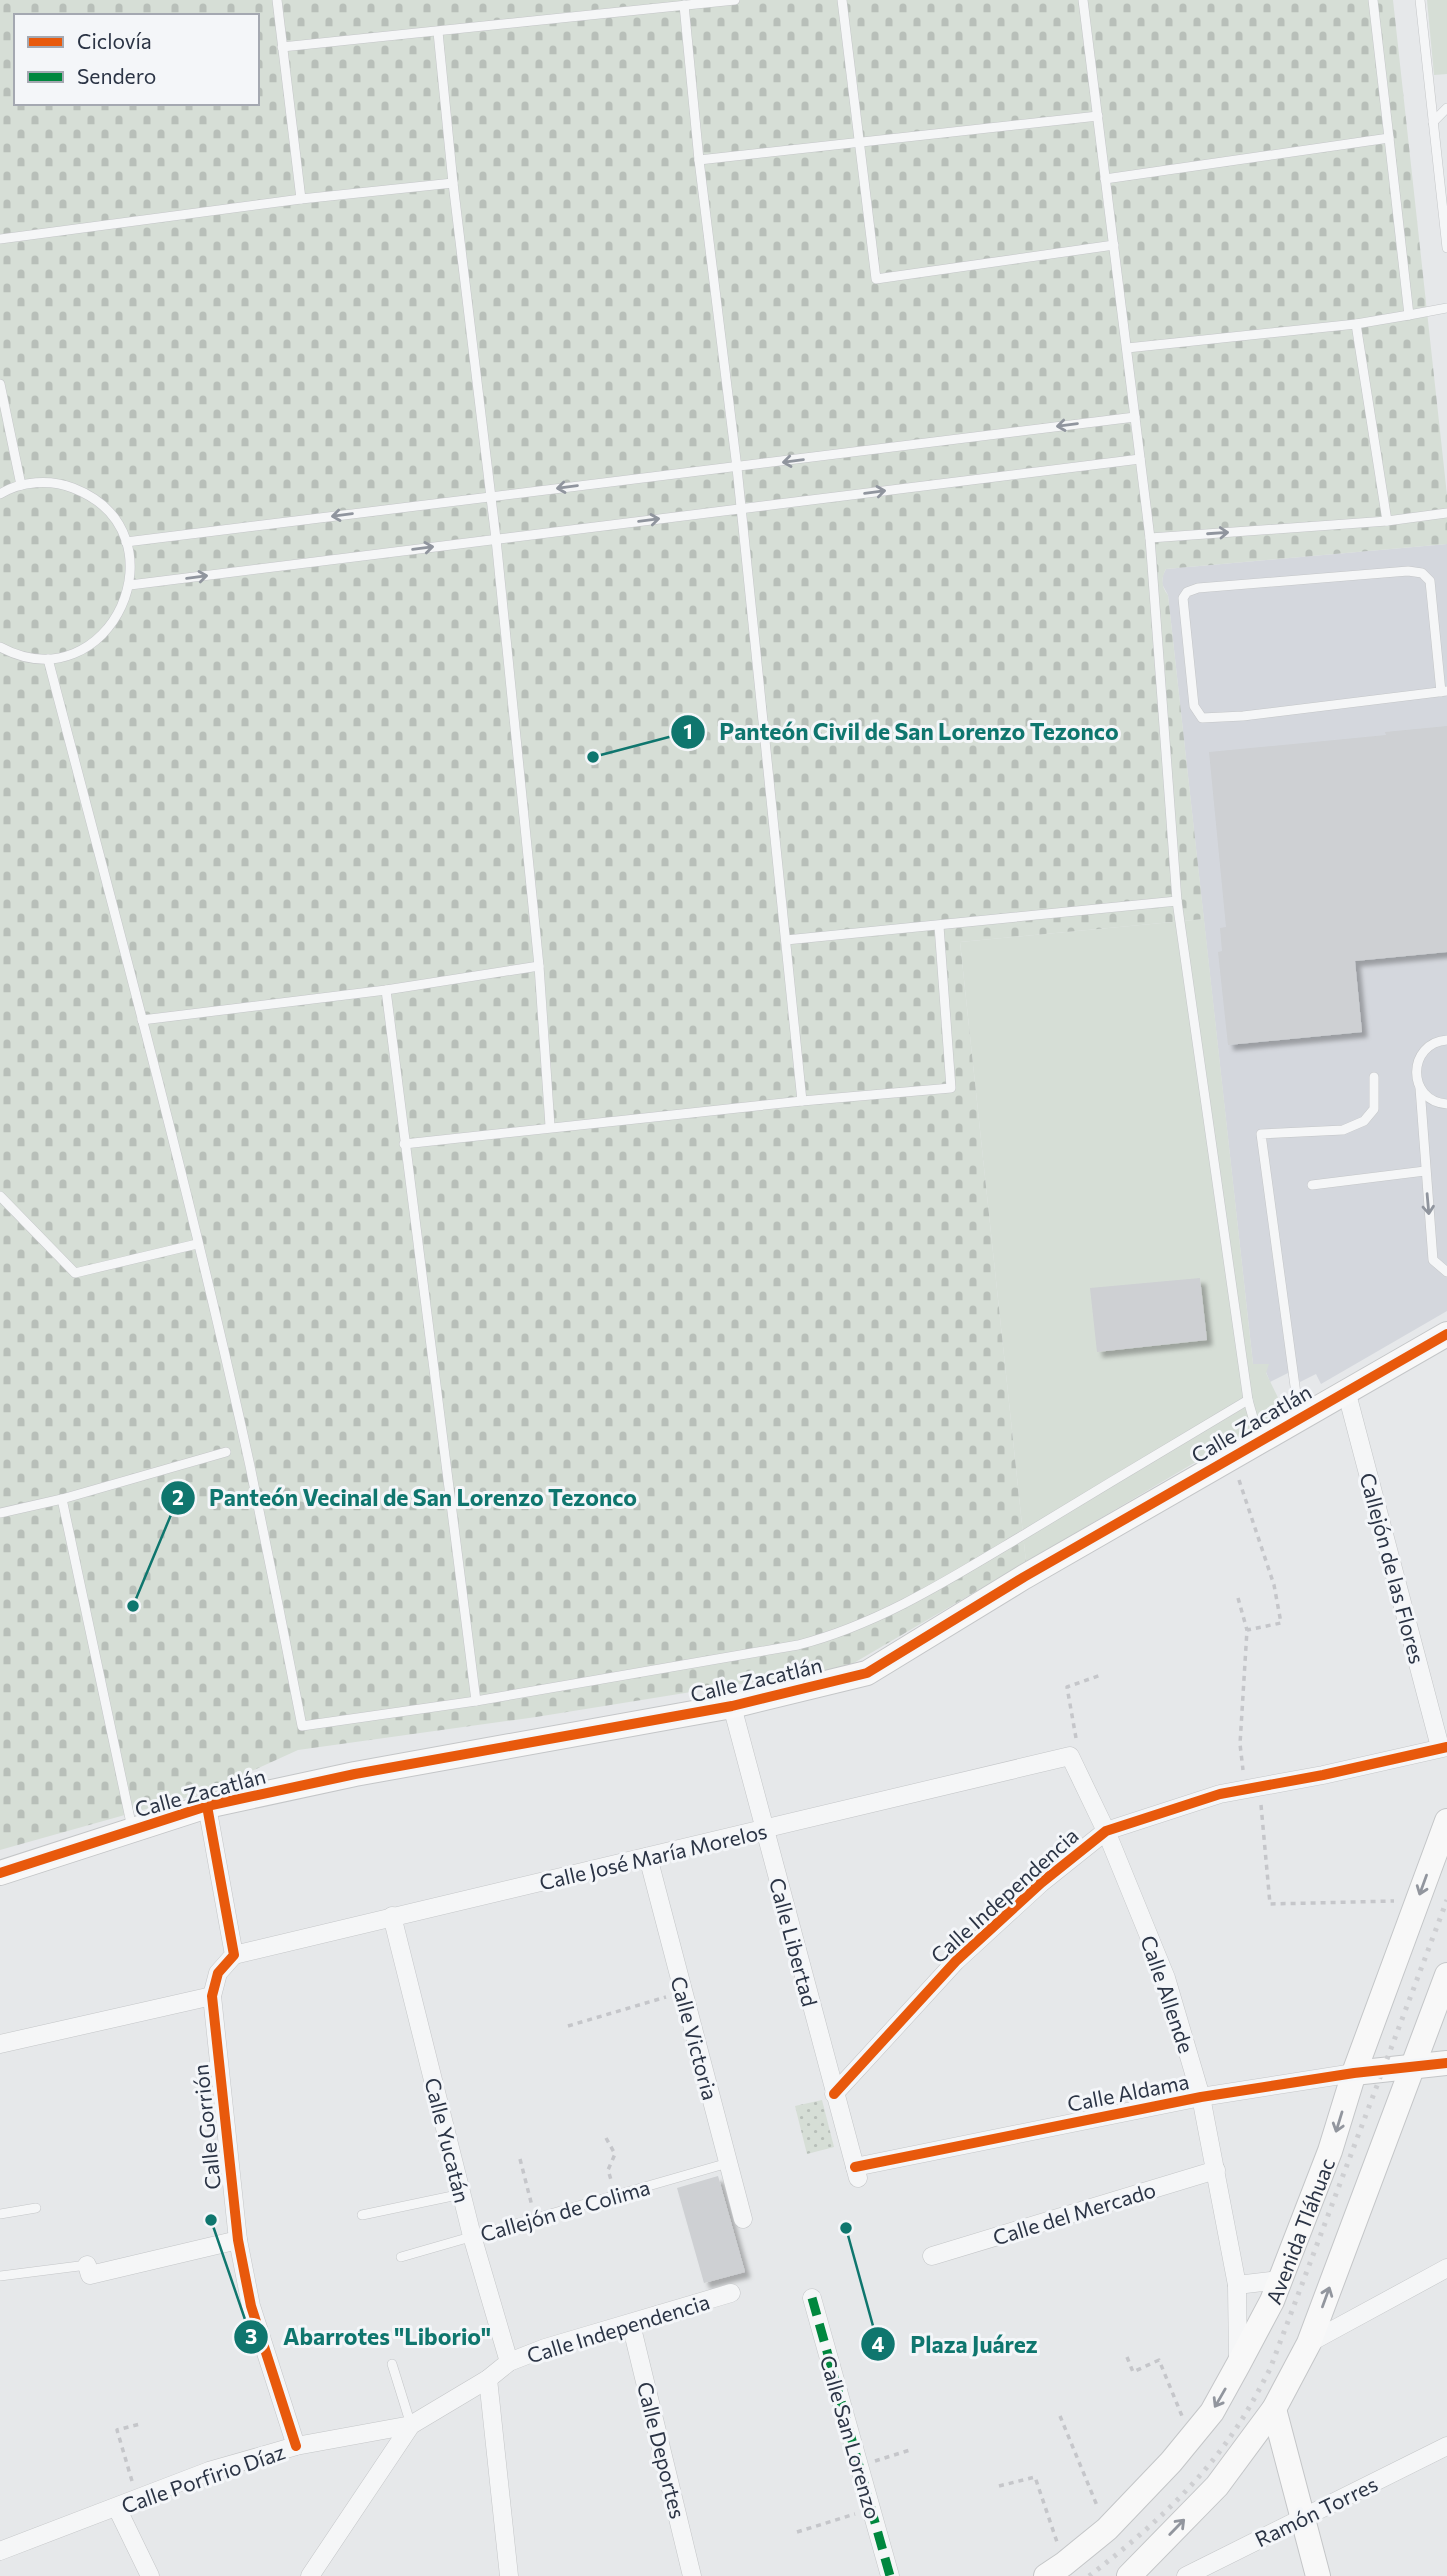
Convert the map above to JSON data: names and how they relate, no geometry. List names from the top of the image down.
{
  "streets": {
    "street": [
      "Calle Zacatlán",
      "Callejón de las Flores",
      "Calle José María Morelos",
      "Calle Independencia",
      "Calle Libertad",
      "Calle Allende",
      "Calle Victoria",
      "Calle Aldama",
      "Calle Gorrión",
      "Calle Yucatán",
      "Calle del Mercado",
      "Avenida Tláhuac",
      "Calle San Lorenzo",
      "Calle Deportes",
      "Calle Porfirio Díaz",
      "Ramón Torres"
    ],
    "lane": ["Callejón de Colima"]
  },
  "crossings": [
    ["Calle Zacatlán", "Callejón de las Flores"],
    ["Calle Zacatlán", "Calle Libertad"],
    ["Callejón de las Flores", "Calle Independencia"],
    ["Calle José María Morelos", "Calle Libertad"],
    ["Calle José María Morelos", "Calle Allende"],
    ["Calle José María Morelos", "Calle Victoria"],
    ["Calle José María Morelos", "Calle Gorrión"],
    ["Calle José María Morelos", "Calle Yucatán"],
    ["Calle Independencia", "Calle Libertad"],
    ["Calle Independencia", "Calle Allende"],
    ["Calle Independencia", "Calle Yucatán"],
    ["Calle Independencia", "Calle Deportes"],
    ["Calle Independencia", "Calle Porfirio Díaz"],
    ["Calle Libertad", "Calle Aldama"],
    ["Calle Allende", "Calle Aldama"],
    ["Calle Allende", "Calle del Mercado"],
    ["Calle Allende", "Avenida Tláhuac"],
    ["Calle Victoria", "Callejón de Colima"],
    ["Calle Aldama", "Avenida Tláhuac"],
    ["Calle Gorrión", "Calle Porfirio Díaz"],
    ["Calle Yucatán", "Callejón de Colima"]
  ],
  "places": [
    "Panteón Civil de San Lorenzo Tezonco",
    "Panteón Vecinal de San Lorenzo Tezonco",
    "Abarrotes \"Liborio\"",
    "Plaza Juárez"
  ],
  "legend": ["Ciclovía", "Sendero"]
}
